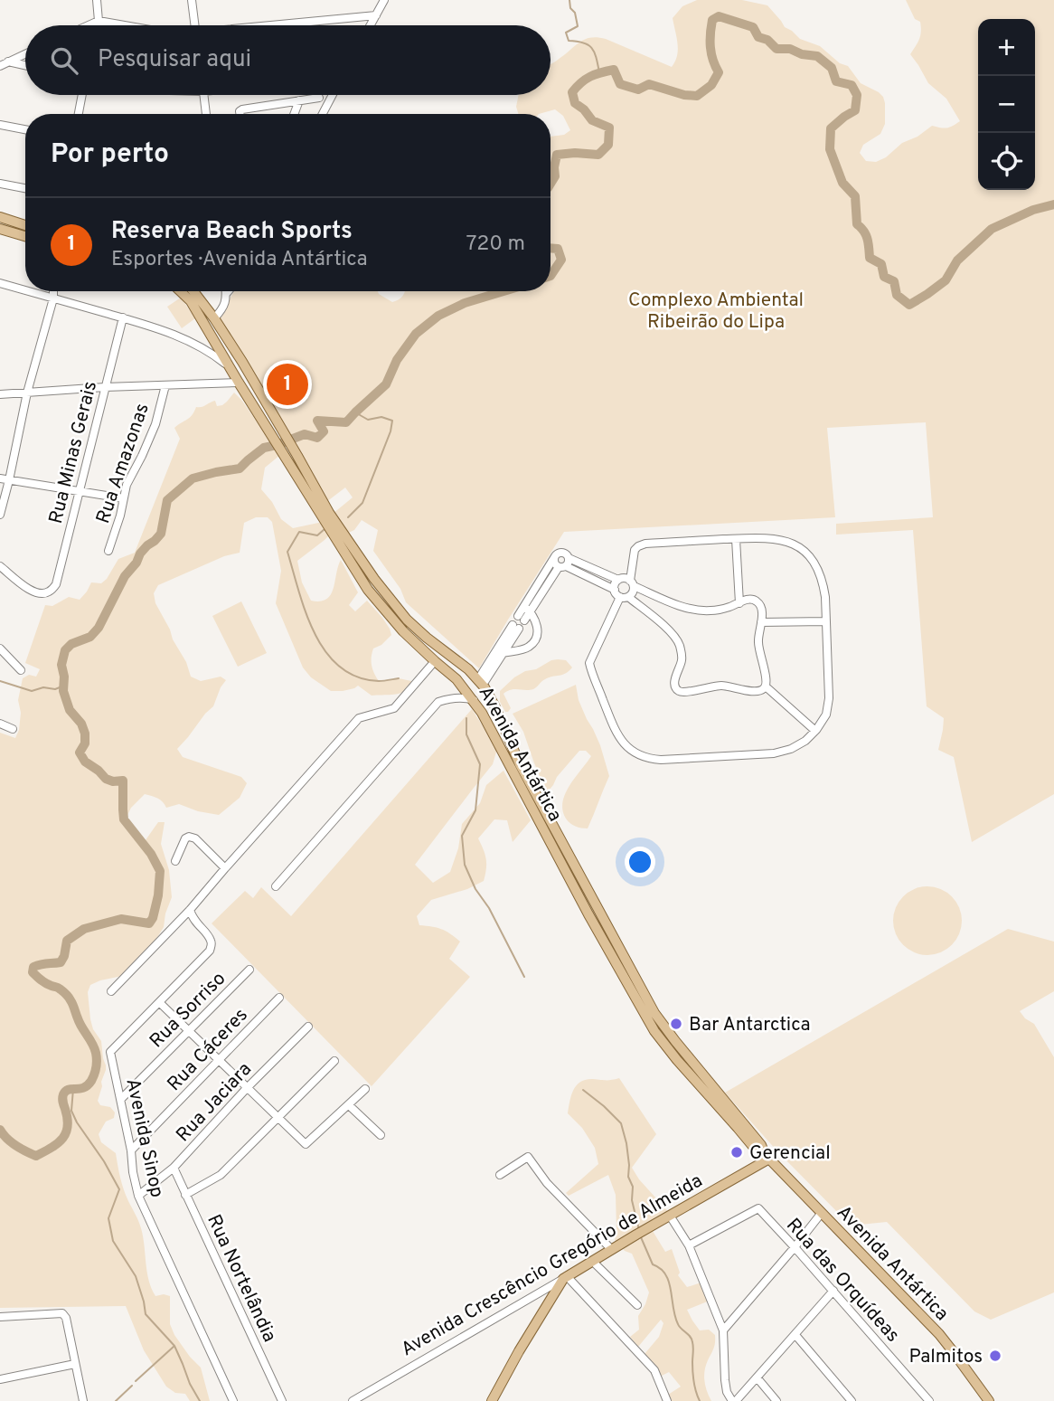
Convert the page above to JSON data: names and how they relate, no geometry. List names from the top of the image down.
{
  "streets": {
    "main road": ["Avenida Antártica", "Avenida Crescêncio Gregório de Almeida"],
    "street": [
      "Rua Minas Gerais",
      "Rua Amazonas",
      "Rua Sorriso",
      "Rua Cáceres",
      "Rua Jaciara",
      "Avenida Sinop",
      "Rua Nortelândia",
      "Rua das Orquídeas"
    ]
  },
  "crossings": [
    ["Avenida Antártica", "Avenida Crescêncio Gregório de Almeida"],
    ["Rua Sorriso", "Avenida Sinop"],
    ["Rua Cáceres", "Avenida Sinop"],
    ["Rua Jaciara", "Avenida Sinop"],
    ["Rua Jaciara", "Rua Nortelândia"]
  ],
  "parks": ["Complexo Ambiental Ribeirão do Lipa"],
  "places": ["Bar Antarctica", "Gerencial", "Palmitos"],
  "page": {
    "map_buttons": ["+", "−"],
    "search": "Pesquisar aqui",
    "heading": "Por perto",
    "list": [
      {
        "mark": "1",
        "name": "Reserva Beach Sports",
        "note": "Esportes · Avenida Antártica",
        "value": "720 m"
      }
    ],
    "pins": "1"
  }
}
